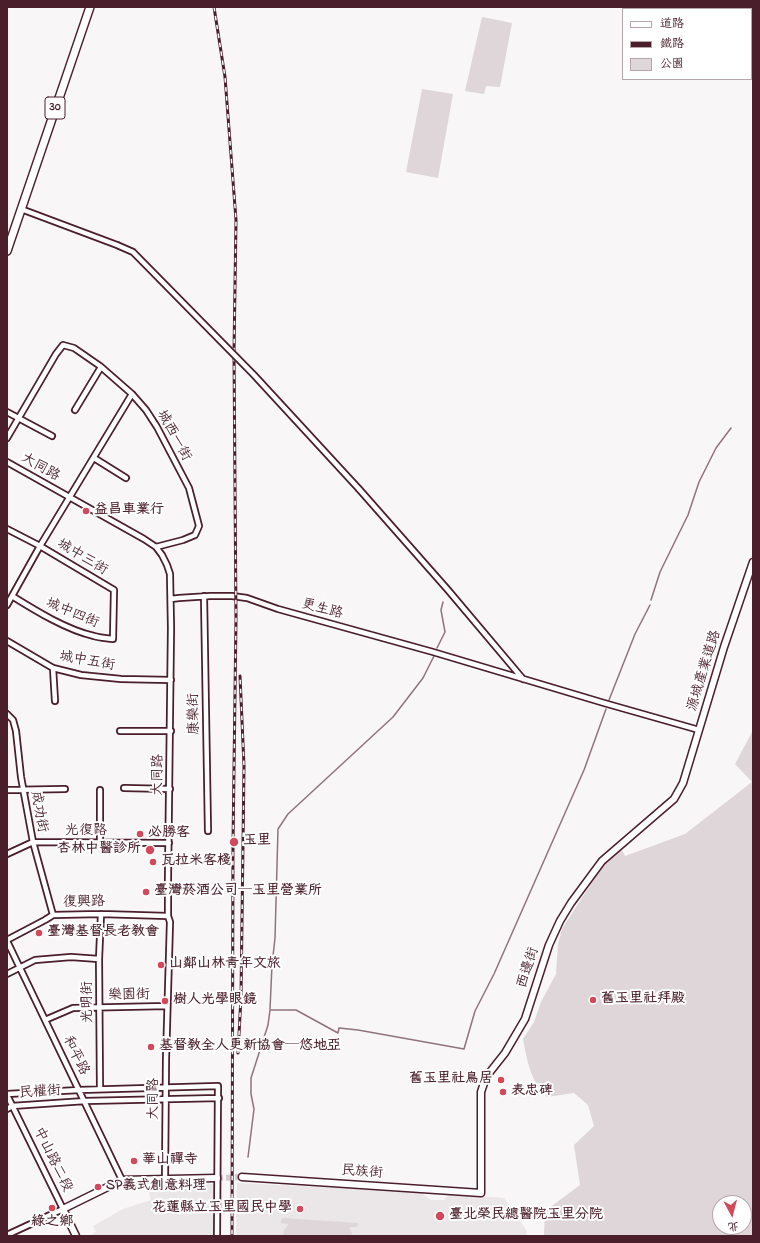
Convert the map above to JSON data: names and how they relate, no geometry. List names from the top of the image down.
{
  "streets": {
    "main road": ["30"],
    "street": [
      "城西一街",
      "大同路",
      "城中三街",
      "更生路",
      "城中四街",
      "城中五街",
      "源城產業道路",
      "康樂街",
      "成功街",
      "光復路",
      "復興路",
      "西邊街",
      "樂園街",
      "光明街",
      "和平路",
      "民權街",
      "中山路二段",
      "民族街"
    ]
  },
  "crossings": [
    ["城西一街", "大同路"],
    ["大同路", "更生路"],
    ["大同路", "城中五街"],
    ["大同路", "光復路"],
    ["大同路", "復興路"],
    ["大同路", "樂園街"],
    ["大同路", "民權街"],
    ["城中三街", "城中四街"],
    ["更生路", "源城產業道路"],
    ["更生路", "康樂街"],
    ["源城產業道路", "西邊街"],
    ["成功街", "光復路"],
    ["成功街", "復興路"],
    ["復興路", "光明街"],
    ["復興路", "和平路"],
    ["西邊街", "民族街"],
    ["樂園街", "光明街"],
    ["樂園街", "和平路"],
    ["光明街", "民權街"],
    ["和平路", "民權街"],
    ["民權街", "中山路二段"]
  ],
  "places": [
    "益昌車業行",
    "必勝客",
    "玉里",
    "杏林中醫診所",
    "瓦拉米客棧",
    "臺灣菸酒公司─玉里營業所",
    "臺灣基督長老教會",
    "山鄰山林青年文旅",
    "舊玉里社拜殿",
    "樹人光學眼鏡",
    "基督教全人更新協會─悠地亞",
    "舊玉里社鳥居",
    "表忠碑",
    "華山禪寺",
    "SP義式創意料理",
    "綠之鄉",
    "花蓮縣立玉里國民中學",
    "臺北榮民總醫院玉里分院"
  ],
  "legend": ["道路", "鐵路", "公園"],
  "north": "bottom"
}
